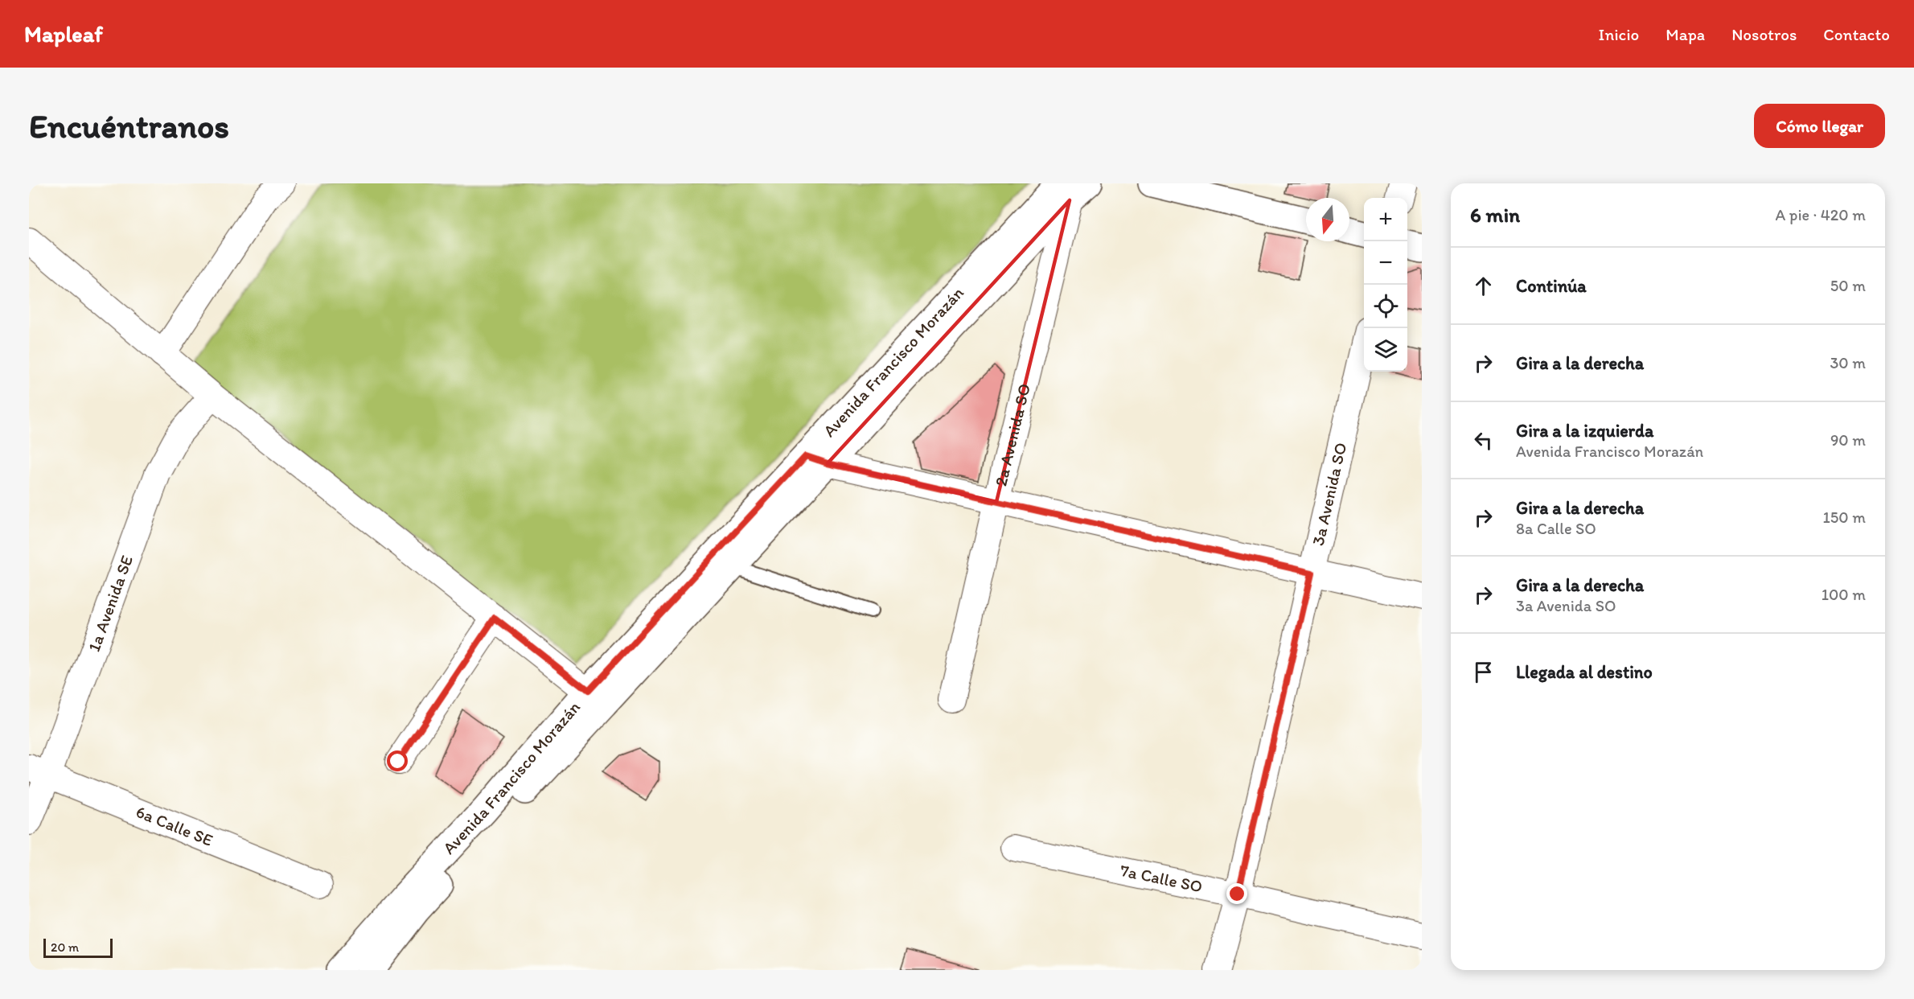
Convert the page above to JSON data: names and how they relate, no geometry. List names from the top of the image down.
{
  "streets": {
    "main road": ["Avenida Francisco Morazán"],
    "street": [
      "2a Avenida SO",
      "3a Avenida SO",
      "1a Avenida SE",
      "6a Calle SE",
      "7a Calle SO"
    ]
  },
  "crossings": [
    ["Avenida Francisco Morazán", "2a Avenida SO"],
    ["3a Avenida SO", "7a Calle SO"],
    ["1a Avenida SE", "6a Calle SE"]
  ],
  "scale_bar": "20 m",
  "north": "bottom",
  "page": {
    "header": "Mapleaf",
    "nav": [
      "Inicio",
      "Mapa",
      "Nosotros",
      "Contacto"
    ],
    "buttons": "Cómo llegar",
    "title": "Encuéntranos",
    "heading": ["6 min", "A pie · 420 m"],
    "map_buttons": ["+", "−"],
    "list": [
      ["Continúa", "50 m"],
      ["Gira a la derecha", "30 m"],
      ["Gira a la izquierda", "Avenida Francisco Morazán", "90 m"],
      ["Gira a la derecha", "8a Calle SO", "150 m"],
      ["Gira a la derecha", "3a Avenida SO", "100 m"],
      "Llegada al destino"
    ],
    "scale": "20 m"
  }
}
